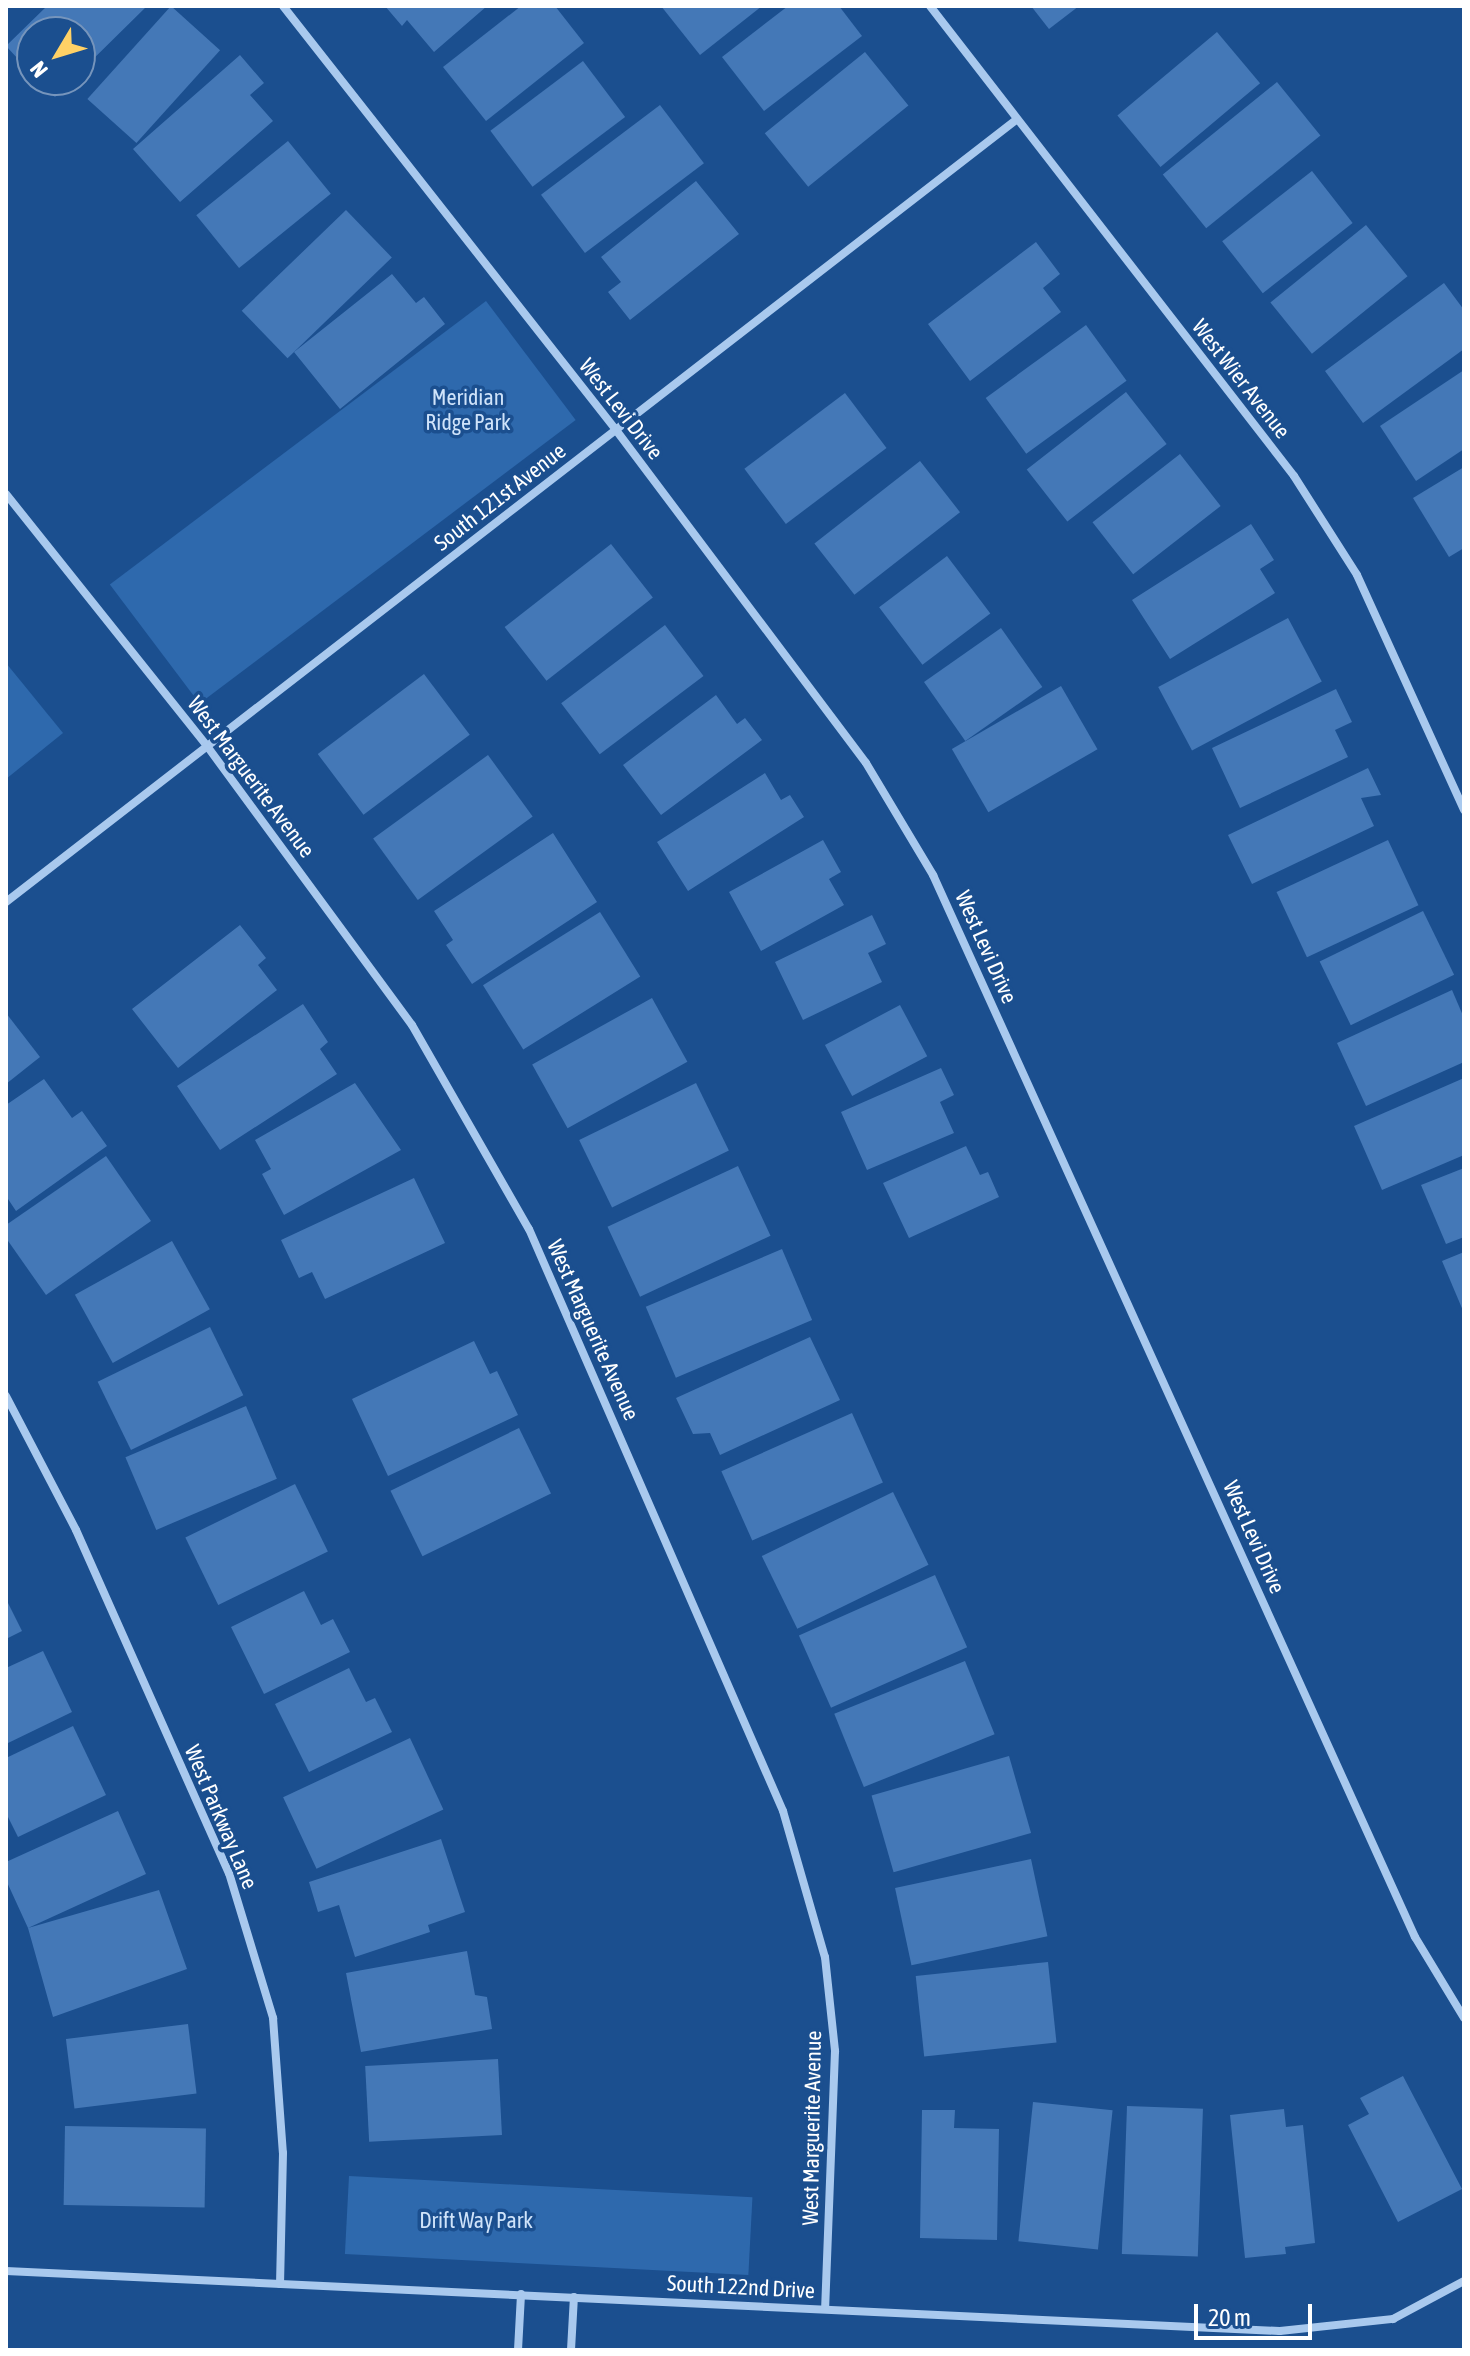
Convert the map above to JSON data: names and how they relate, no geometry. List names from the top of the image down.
{
  "streets": {
    "street": [
      "West Wier Avenue",
      "West Levi Drive",
      "South 121st Avenue",
      "West Marguerite Avenue",
      "West Parkway Lane",
      "South 122nd Drive"
    ]
  },
  "crossings": [
    ["West Wier Avenue", "South 121st Avenue"],
    ["West Levi Drive", "South 121st Avenue"],
    ["South 121st Avenue", "West Marguerite Avenue"],
    ["West Marguerite Avenue", "South 122nd Drive"],
    ["West Parkway Lane", "South 122nd Drive"]
  ],
  "parks": ["Meridian Ridge Park", "Drift Way Park"],
  "scale_bar": "20 m",
  "north": "bottom left"
}
